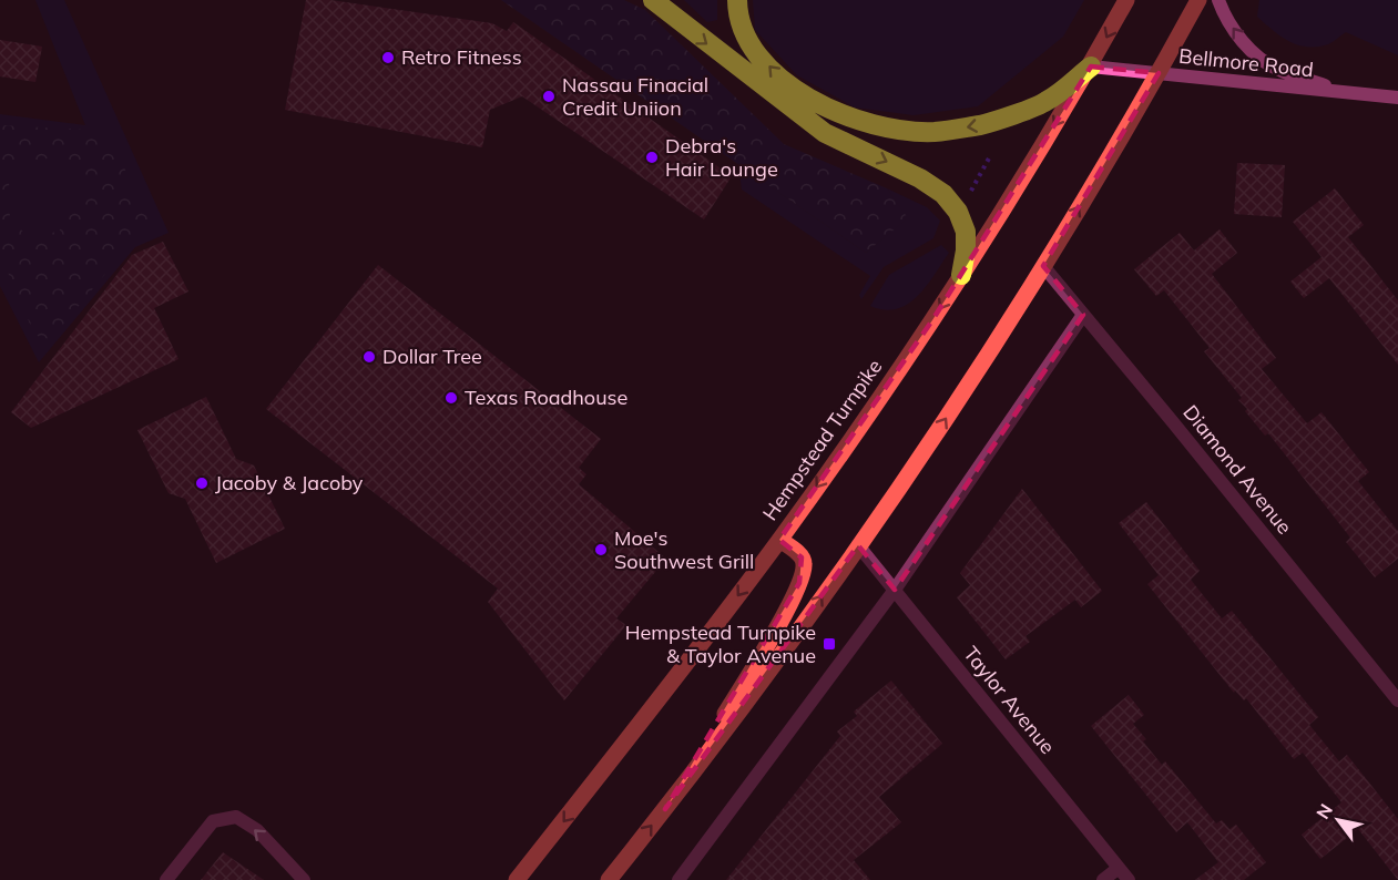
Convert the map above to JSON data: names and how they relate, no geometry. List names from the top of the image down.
{
  "streets": {
    "main road": ["Bellmore Road", "Hempstead Turnpike"],
    "street": ["Diamond Avenue", "Taylor Avenue"]
  },
  "crossings": [
    ["Bellmore Road", "Hempstead Turnpike"]
  ],
  "places": {
    "other": [
      "Retro Fitness",
      "Nassau Finacial Credit Uniion",
      "Debra's Hair Lounge",
      "Dollar Tree",
      "Texas Roadhouse",
      "Jacoby & Jacoby",
      "Moe's Southwest Grill"
    ],
    "transit": ["Hempstead Turnpike & Taylor Avenue"]
  },
  "north": "top left"
}
